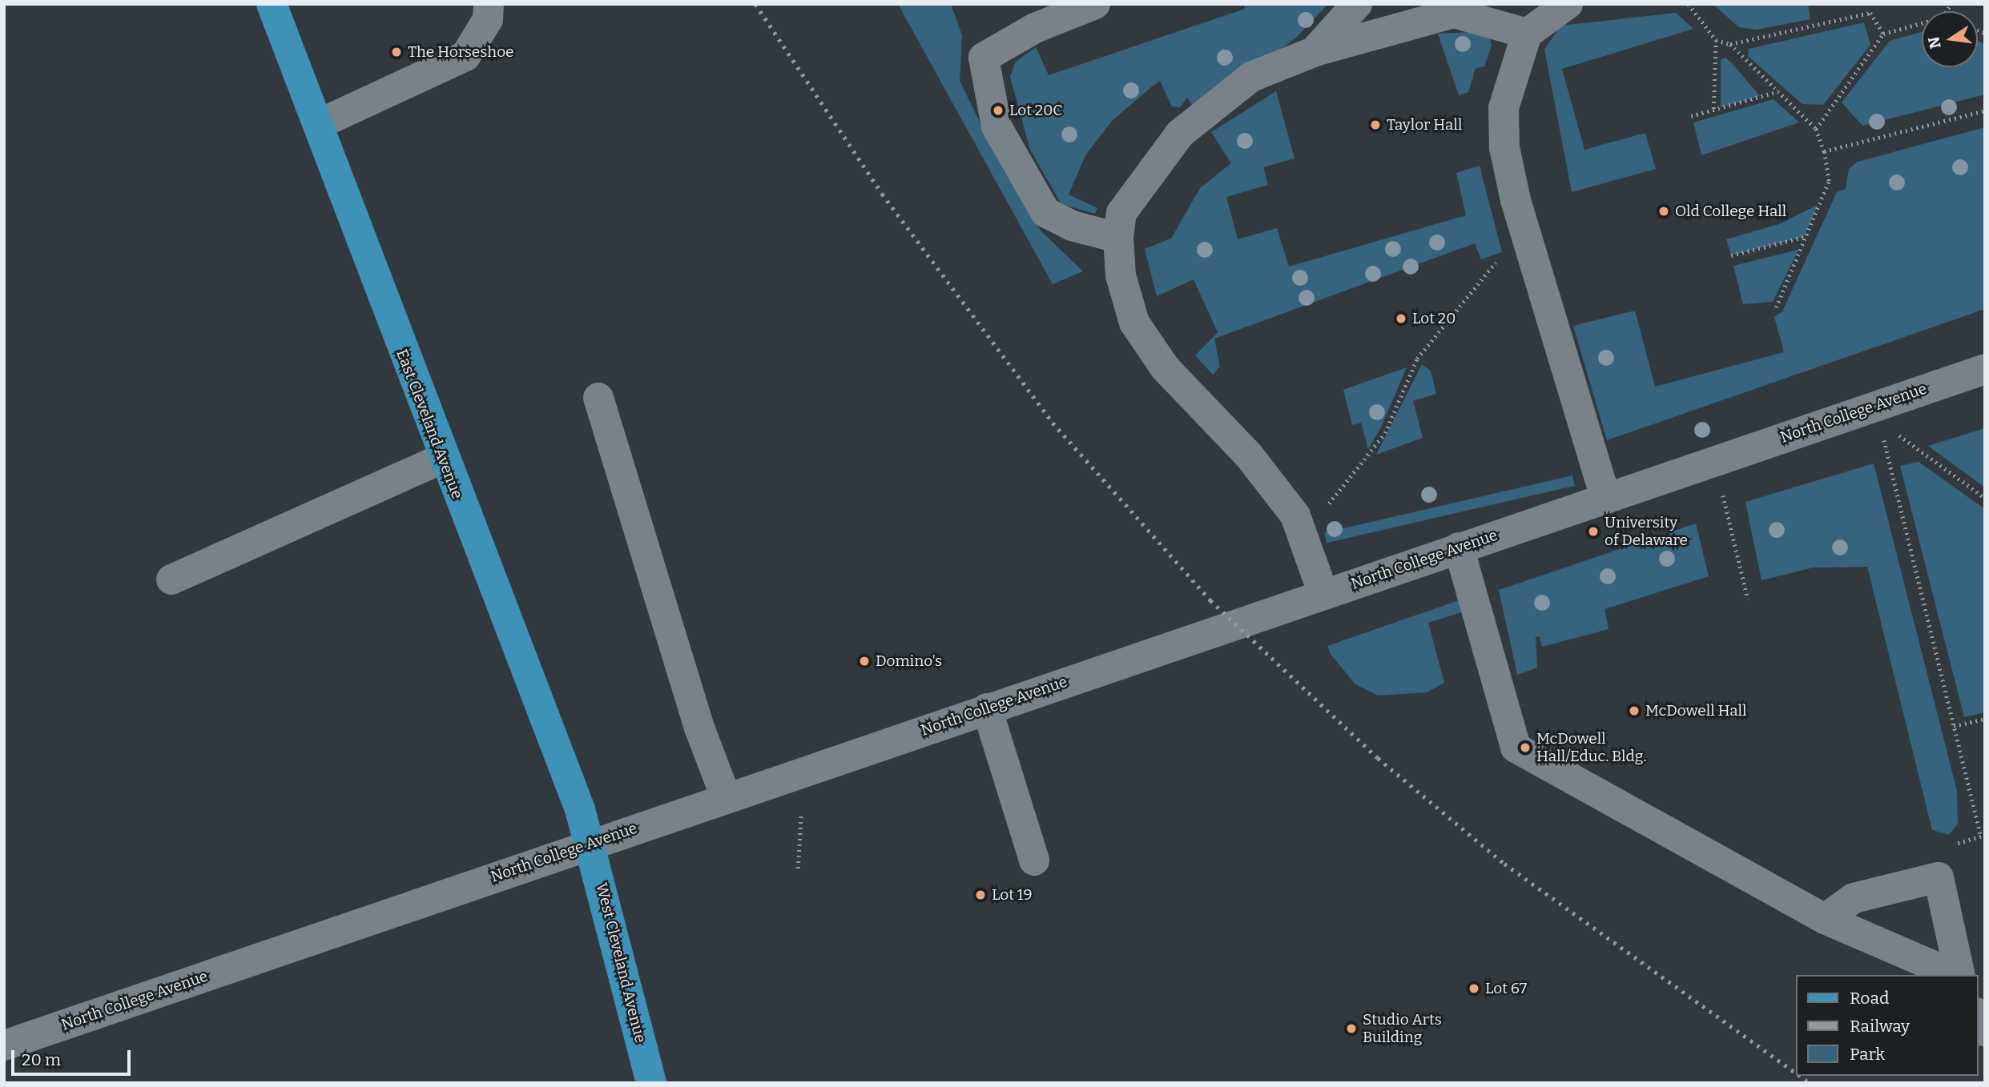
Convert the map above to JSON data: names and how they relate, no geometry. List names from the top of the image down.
{
  "streets": {
    "main road": ["East Cleveland Avenue", "West Cleveland Avenue"],
    "street": ["North College Avenue"]
  },
  "crossings": [
    ["North College Avenue", "East Cleveland Avenue"],
    ["North College Avenue", "West Cleveland Avenue"],
    ["East Cleveland Avenue", "West Cleveland Avenue"]
  ],
  "places": [
    "The Horseshoe",
    "Lot 20C",
    "Taylor Hall",
    "Old College Hall",
    "Lot 20",
    "University of Delaware",
    "Domino's",
    "McDowell Hall",
    "McDowell Hall/Educ. Bldg.",
    "Lot 19",
    "Lot 67",
    "Studio Arts Building"
  ],
  "legend": ["Road", "Railway", "Park"],
  "scale_bar": "20 m",
  "north": "left"
}
